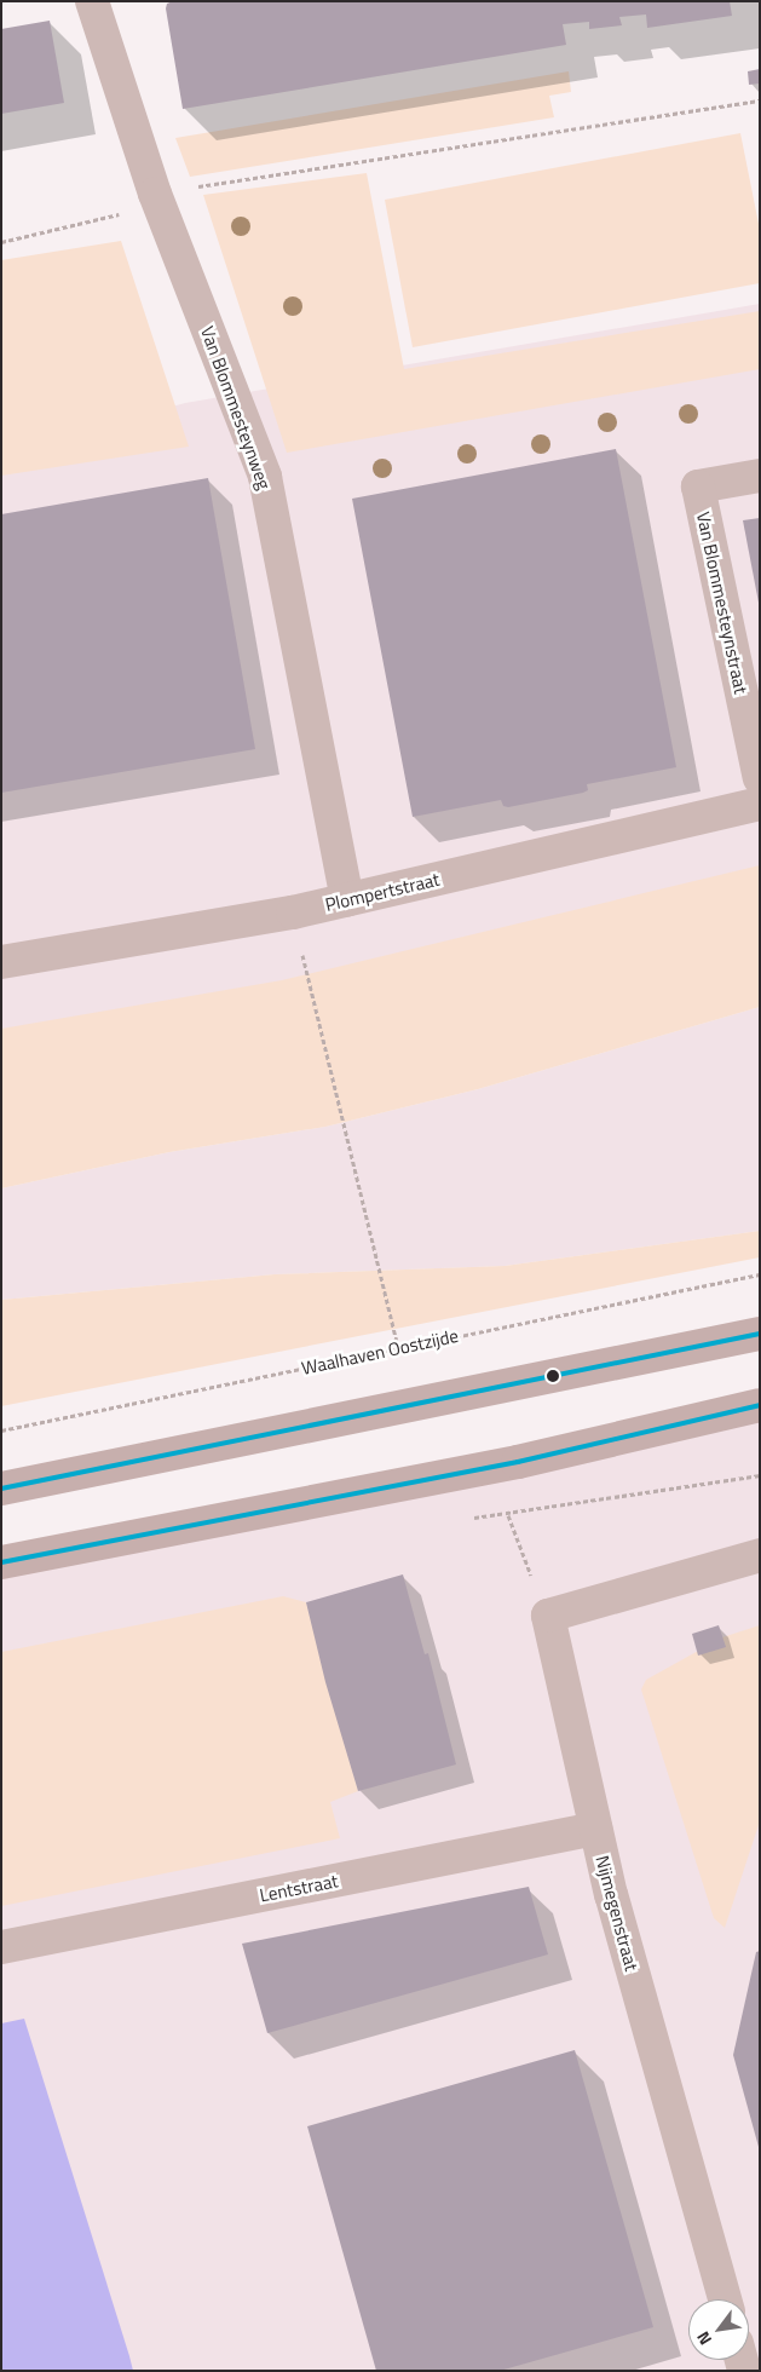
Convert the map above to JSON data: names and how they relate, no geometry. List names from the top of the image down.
{
  "streets": {
    "street": [
      "Van Blommesteynweg",
      "Van Blommesteynstraat",
      "Plompertstraat",
      "Lentstraat",
      "Nijmegenstraat"
    ],
    "path": ["Waalhaven Oostzijde"]
  },
  "crossings": [
    ["Van Blommesteynweg", "Plompertstraat"],
    ["Lentstraat", "Nijmegenstraat"]
  ],
  "north": "bottom left"
}
